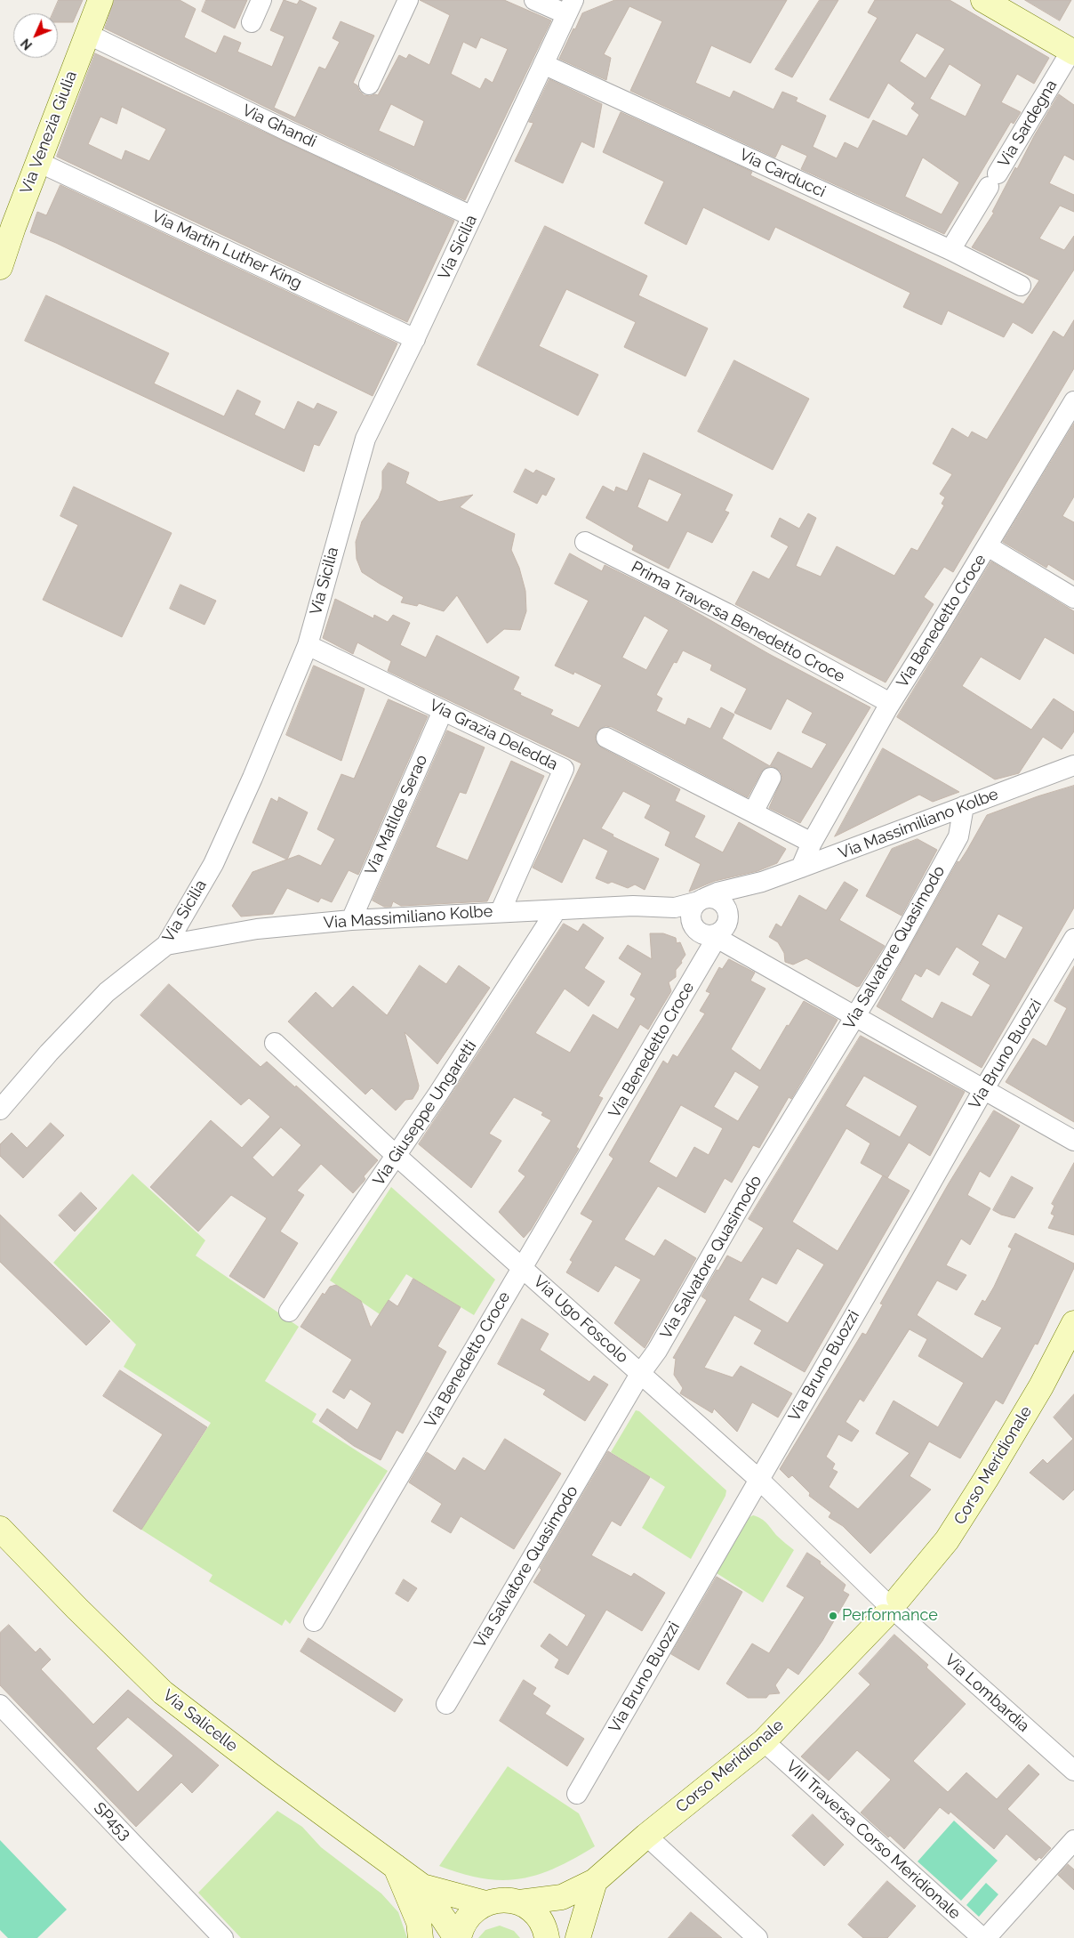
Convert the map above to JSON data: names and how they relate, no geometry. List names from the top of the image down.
{
  "streets": {
    "street": [
      "Via Sardegna",
      "Via Ghandi",
      "Via Venezia Giulia",
      "Via Carducci",
      "Via Sicilia",
      "Via Martin Luther King",
      "Via Benedetto Croce",
      "Prima Traversa Benedetto Croce",
      "Via Grazia Deledda",
      "Via Matilde Serao",
      "Via Massimiliano Kolbe",
      "Via Salvatore Quasimodo",
      "Via Bruno Buozzi",
      "Via Giuseppe Ungaretti",
      "Via Ugo Foscolo",
      "Corso Meridionale",
      "Via Lombardia",
      "Via Salicelle",
      "SP453",
      "VIII Traversa Corso Meridionale"
    ]
  },
  "crossings": [
    ["Via Sardegna", "Via Carducci"],
    ["Via Ghandi", "Via Venezia Giulia"],
    ["Via Ghandi", "Via Sicilia"],
    ["Via Venezia Giulia", "Via Martin Luther King"],
    ["Via Carducci", "Via Sicilia"],
    ["Via Sicilia", "Via Martin Luther King"],
    ["Via Sicilia", "Via Grazia Deledda"],
    ["Via Sicilia", "Via Massimiliano Kolbe"],
    ["Via Benedetto Croce", "Prima Traversa Benedetto Croce"],
    ["Via Benedetto Croce", "Via Massimiliano Kolbe"],
    ["Via Benedetto Croce", "Via Ugo Foscolo"],
    ["Via Grazia Deledda", "Via Matilde Serao"],
    ["Via Grazia Deledda", "Via Massimiliano Kolbe"],
    ["Via Matilde Serao", "Via Massimiliano Kolbe"],
    ["Via Massimiliano Kolbe", "Via Salvatore Quasimodo"],
    ["Via Massimiliano Kolbe", "Via Giuseppe Ungaretti"],
    ["Via Salvatore Quasimodo", "Via Ugo Foscolo"],
    ["Via Bruno Buozzi", "Via Ugo Foscolo"],
    ["Via Giuseppe Ungaretti", "Via Ugo Foscolo"],
    ["Via Ugo Foscolo", "Corso Meridionale"],
    ["Via Ugo Foscolo", "Via Lombardia"],
    ["Corso Meridionale", "Via Lombardia"],
    ["Corso Meridionale", "VIII Traversa Corso Meridionale"]
  ],
  "places": ["Performance"],
  "north": "bottom left"
}
